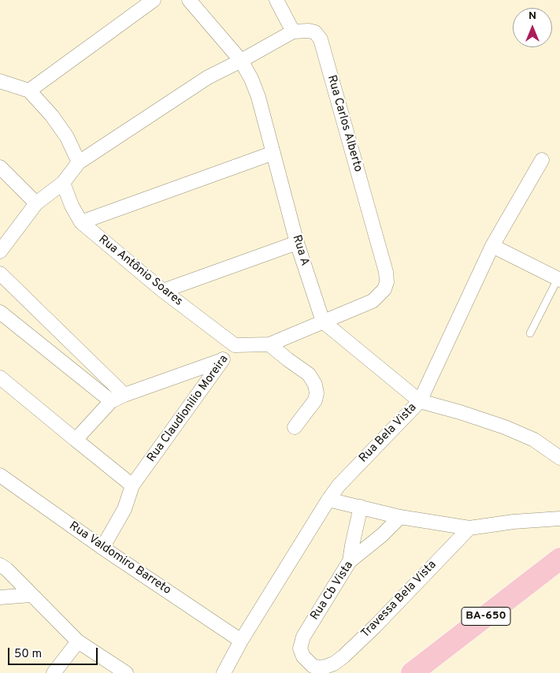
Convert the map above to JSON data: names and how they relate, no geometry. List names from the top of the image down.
{
  "streets": {
    "main road": ["BA-650"],
    "street": [
      "Rua Carlos Alberto",
      "Rua A",
      "Rua Antônio Soares",
      "Rua Claudionilio Moreira",
      "Rua Bela Vista",
      "Rua Valdomiro Barreto",
      "Rua Cb Vista",
      "Travessa Bela Vista"
    ]
  },
  "crossings": [
    ["Rua Carlos Alberto", "Rua Claudionilio Moreira"],
    ["Rua A", "Rua Claudionilio Moreira"],
    ["Rua Antônio Soares", "Rua Claudionilio Moreira"],
    ["Rua Claudionilio Moreira", "Rua Valdomiro Barreto"],
    ["Rua Bela Vista", "Rua Valdomiro Barreto"],
    ["Rua Cb Vista", "Travessa Bela Vista"]
  ],
  "scale_bar": "50 m",
  "north": "top"
}
